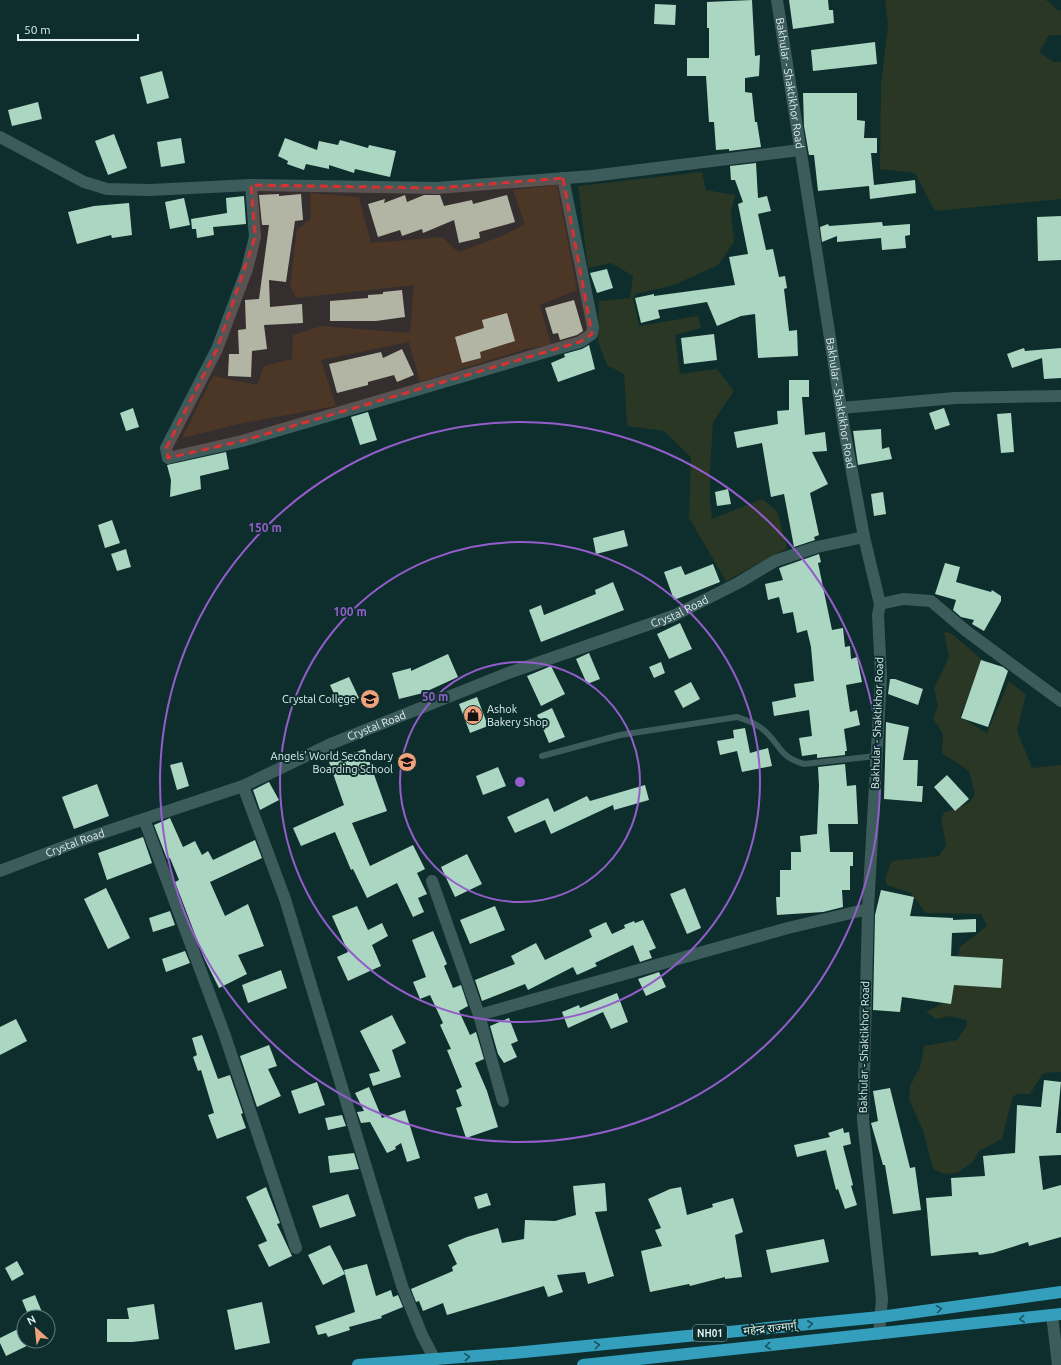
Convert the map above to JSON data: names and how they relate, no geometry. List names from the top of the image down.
{
  "streets": {
    "highway": ["महेन्द्र राज्मार्ग्", "NH01"],
    "street": ["Bakhular - Shaktikhor Road", "Crystal Road"]
  },
  "crossings": [
    ["Bakhular - Shaktikhor Road", "Crystal Road"],
    ["Bakhular - Shaktikhor Road", "महेन्द्र राज्मार्ग्"]
  ],
  "places": {
    "school or university": ["Crystal College", "Angels' World Secondary Boarding School"],
    "shop": ["Ashok Bakery Shop"]
  },
  "scale_bar": "50 m",
  "north": "top left",
  "rings": ["150 m", "100 m", "50 m"]
}
